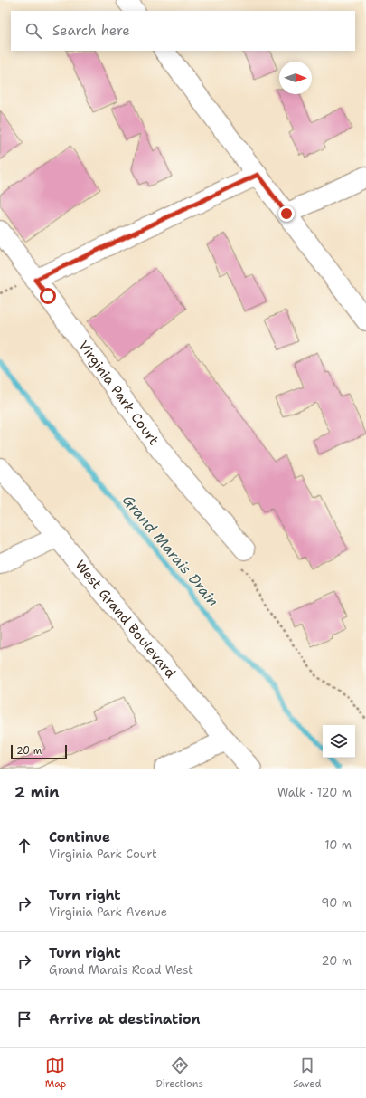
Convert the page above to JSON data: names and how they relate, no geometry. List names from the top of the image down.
{
  "streets": {
    "street": ["Virginia Park Court", "West Grand Boulevard"]
  },
  "water": ["Grand Marais Drain"],
  "scale_bar": "20 m",
  "north": "right",
  "page": {
    "search": "Search here",
    "scale": "20 m",
    "heading": ["2 min", "Walk · 120 m"],
    "list": [
      ["Continue", "Virginia Park Court", "10 m"],
      ["Turn right", "Virginia Park Avenue", "90 m"],
      ["Turn right", "Grand Marais Road West", "20 m"],
      "Arrive at destination"
    ],
    "nav": ["Map", "Directions", "Saved"]
  }
}
